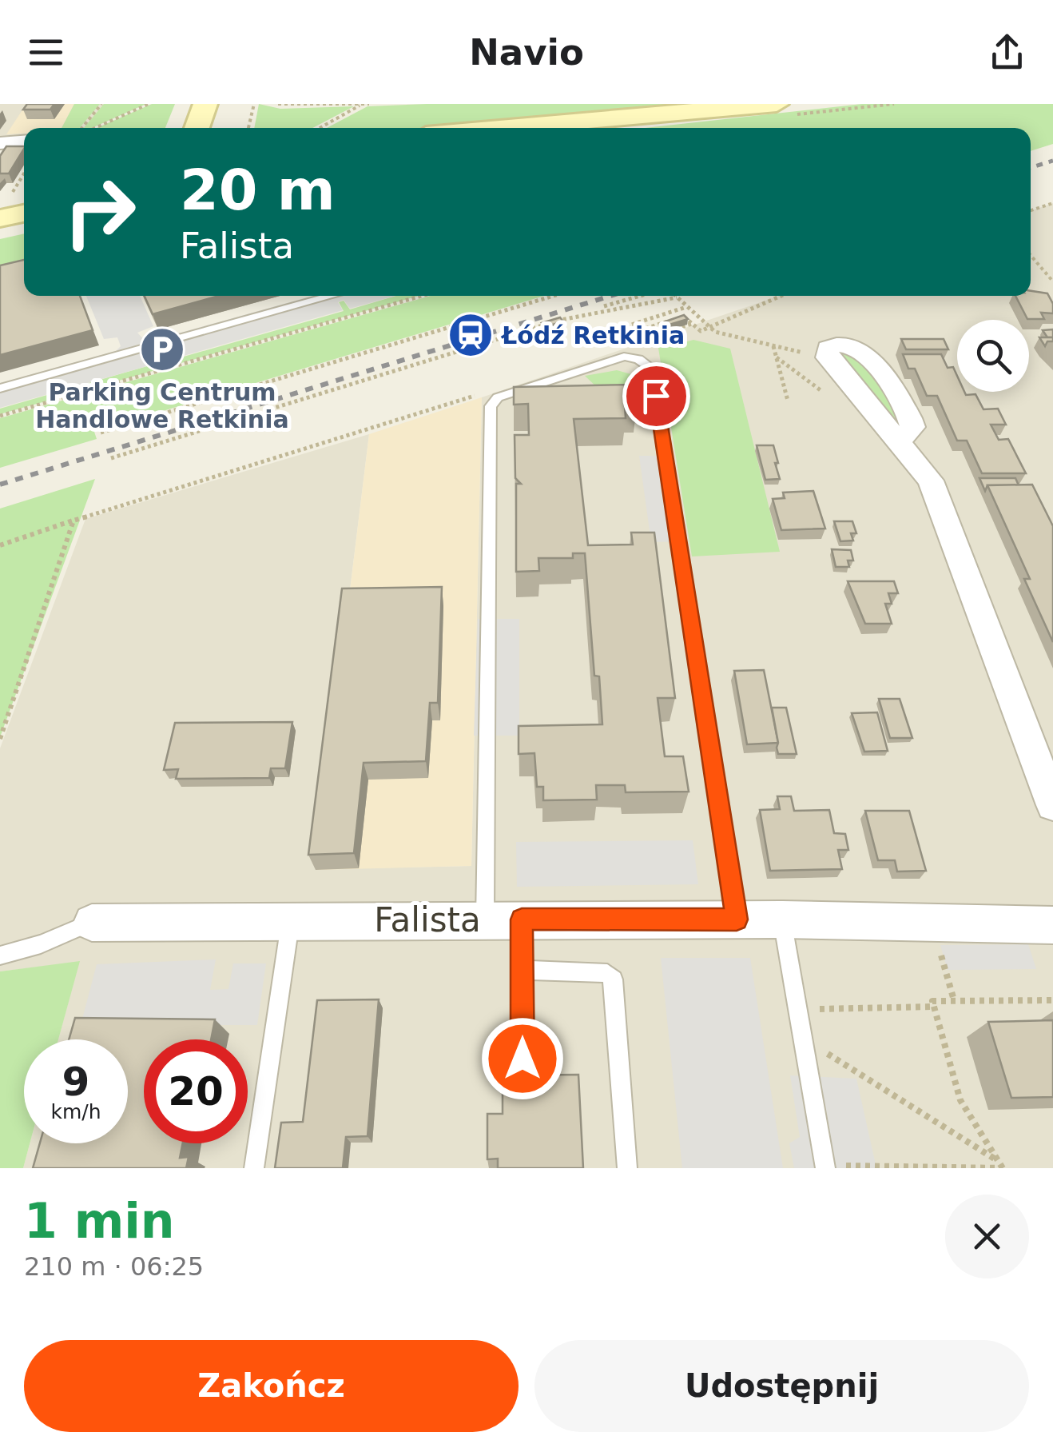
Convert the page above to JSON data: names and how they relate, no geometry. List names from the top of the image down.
{
  "streets": {
    "street": ["Falista"]
  },
  "places": {
    "station": ["Łódź Retkinia"],
    "parking": ["Parking Centrum Handlowe Retkinia"]
  },
  "page": {
    "header": "Navio",
    "turn": ["20 m", "Falista"],
    "speed": "9 km/h",
    "limit": "20",
    "heading": ["1 min", "210 m · 06:25"],
    "buttons": ["Zakończ", "Udostępnij"]
  }
}
